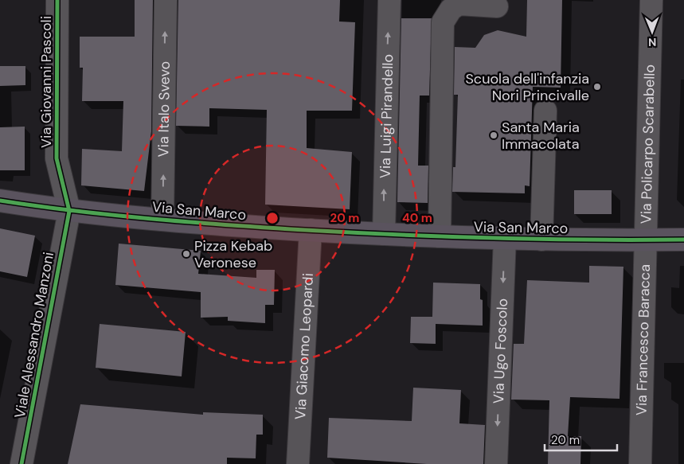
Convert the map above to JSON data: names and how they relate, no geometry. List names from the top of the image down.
{
  "streets": {
    "main road": ["Via San Marco"],
    "street": [
      "Via Giovanni Pascoli",
      "Via Italo Svevo",
      "Via Luigi Pirandello",
      "Via Policarpo Scarabello",
      "Viale Alessandro Manzoni",
      "Via Francesco Baracca",
      "Via Giacomo Leopardi",
      "Via Ugo Foscolo"
    ]
  },
  "crossings": [
    ["Via Giovanni Pascoli", "Via San Marco"],
    ["Via Giovanni Pascoli", "Viale Alessandro Manzoni"],
    ["Via Italo Svevo", "Via San Marco"],
    ["Via Luigi Pirandello", "Via San Marco"],
    ["Via Policarpo Scarabello", "Via San Marco"],
    ["Via Policarpo Scarabello", "Via Francesco Baracca"],
    ["Via San Marco", "Viale Alessandro Manzoni"],
    ["Via San Marco", "Via Francesco Baracca"],
    ["Via San Marco", "Via Giacomo Leopardi"],
    ["Via San Marco", "Via Ugo Foscolo"]
  ],
  "one_way": ["Via Italo Svevo", "Via Luigi Pirandello", "Via Ugo Foscolo"],
  "places": ["Scuola dell'infanzia Nori Princivalle", "Santa Maria Immacolata", "Pizza Kebab Veronese"],
  "scale_bar": "20 m",
  "north": "bottom",
  "rings": ["20 m", "40 m"]
}
